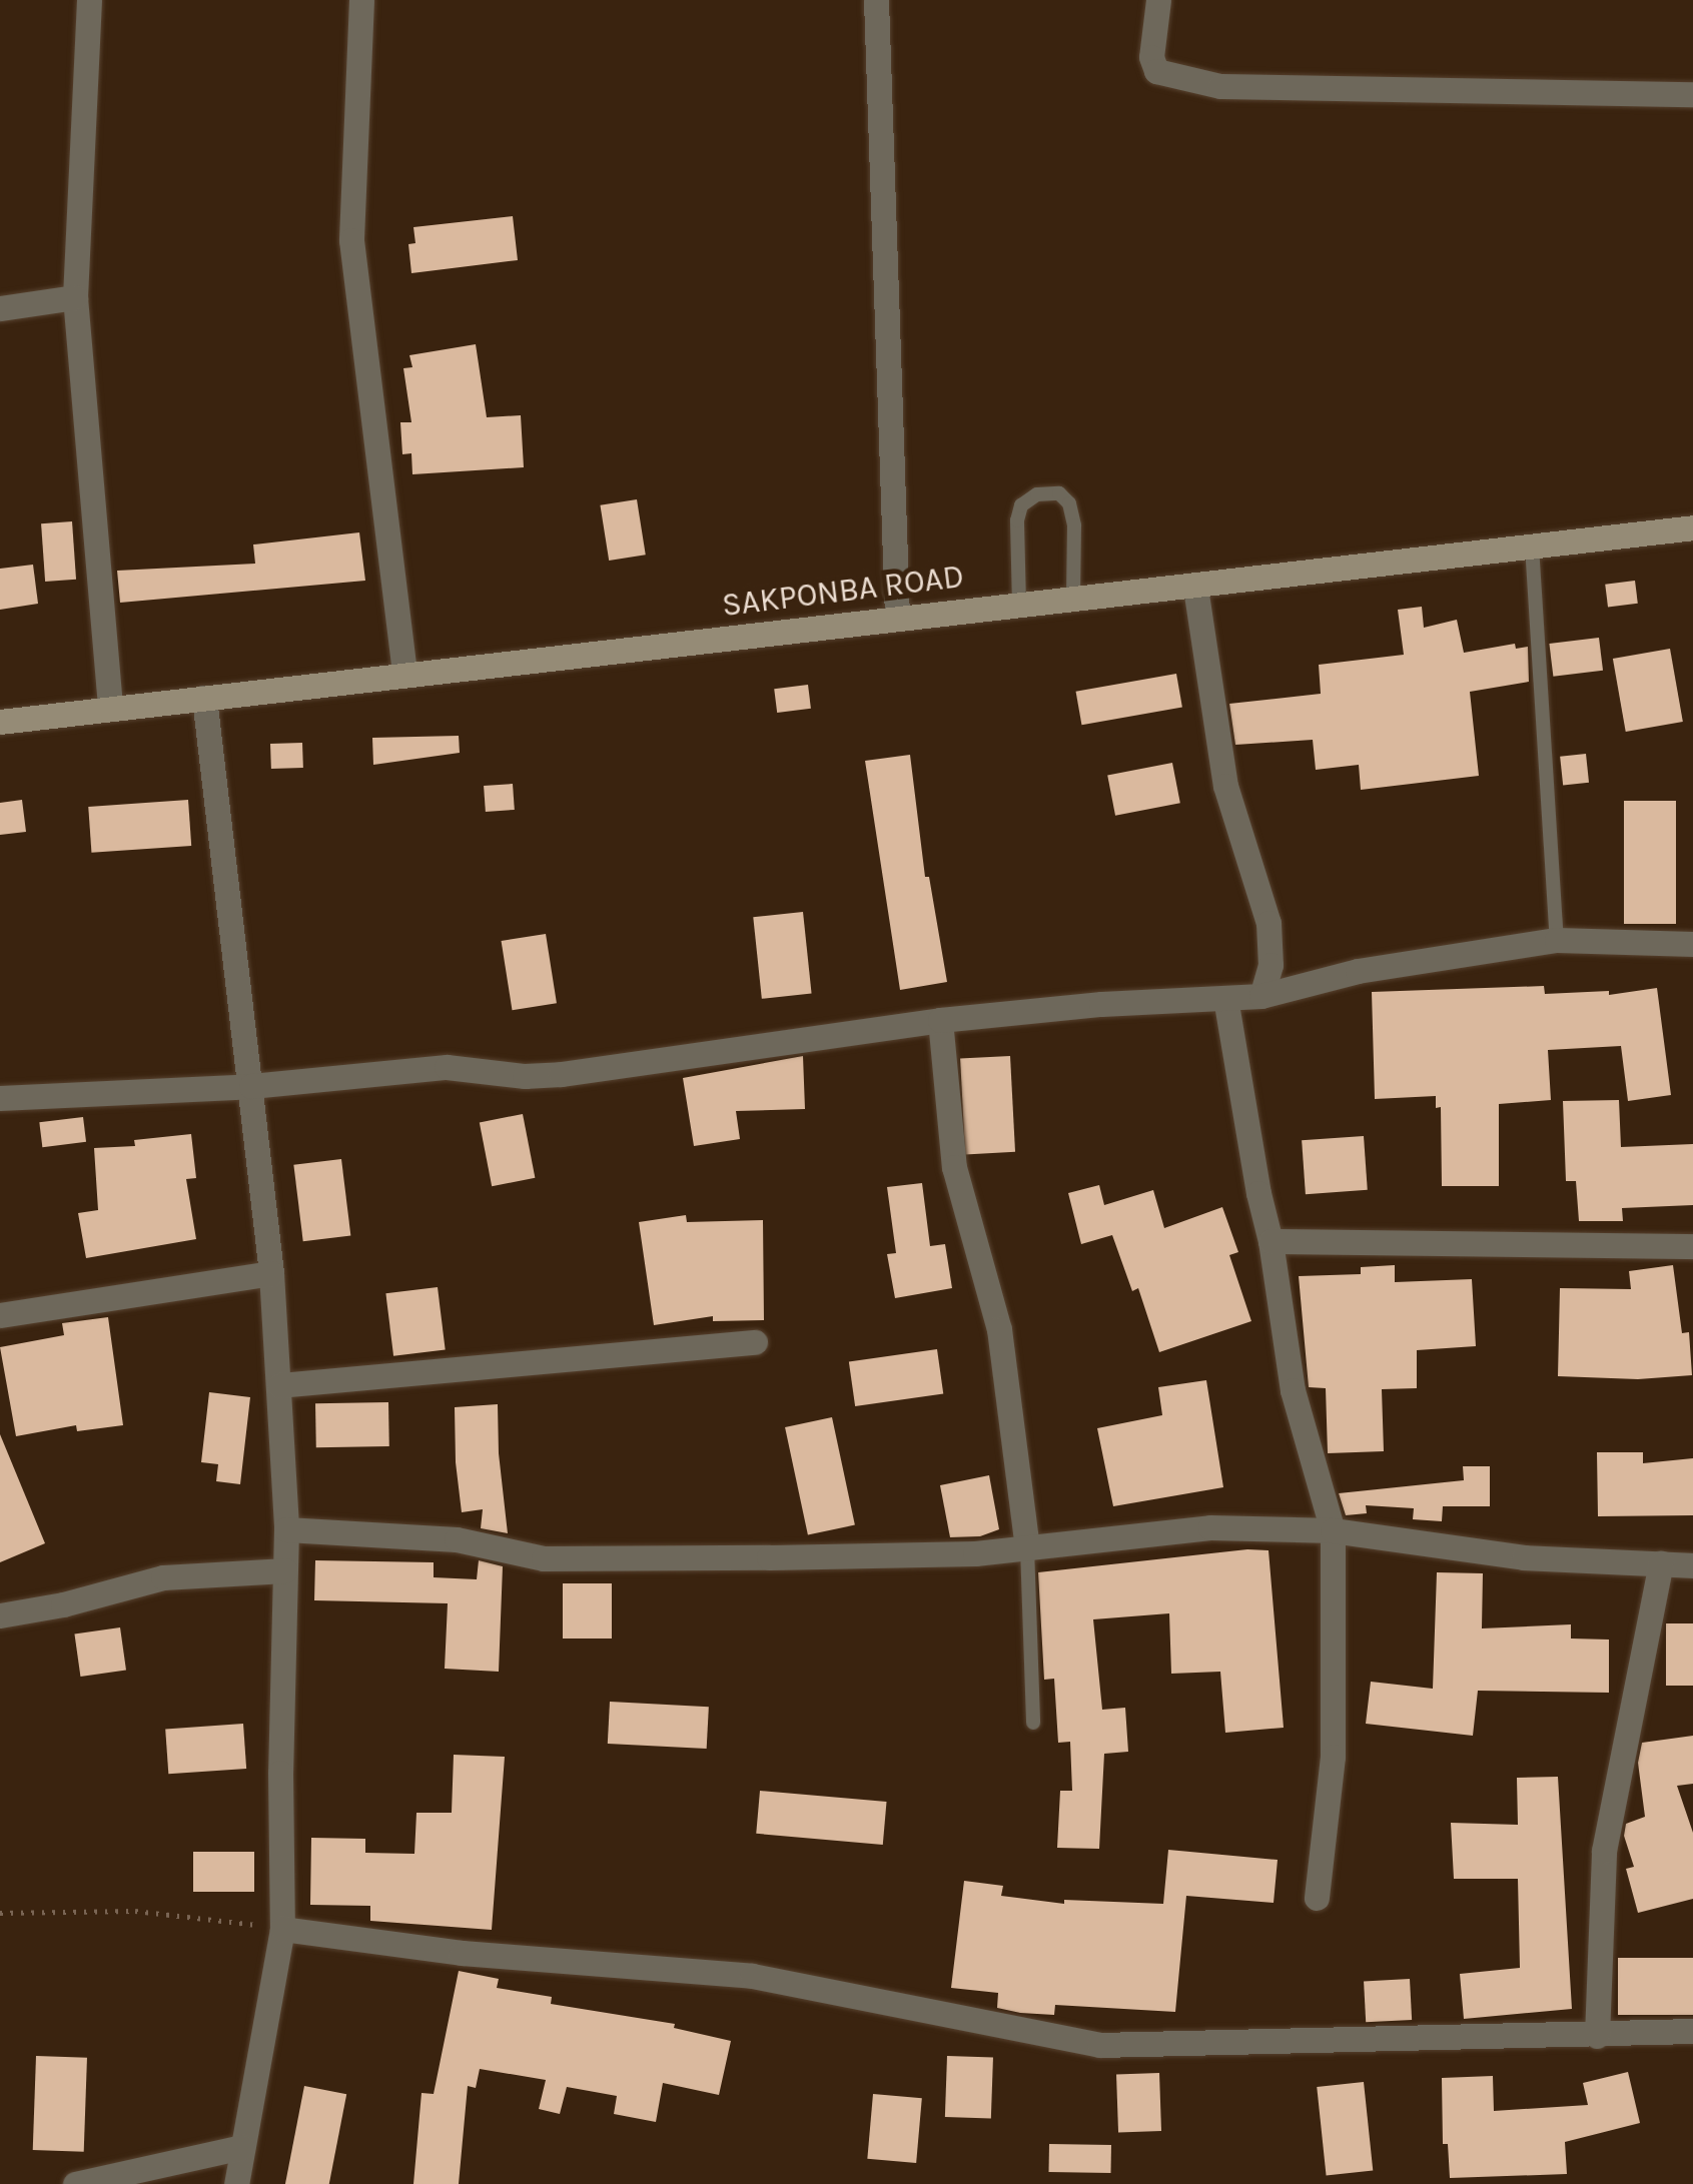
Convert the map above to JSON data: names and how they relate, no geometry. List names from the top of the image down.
{
  "streets": {
    "main road": ["SAKPONBA ROAD"]
  }
}
